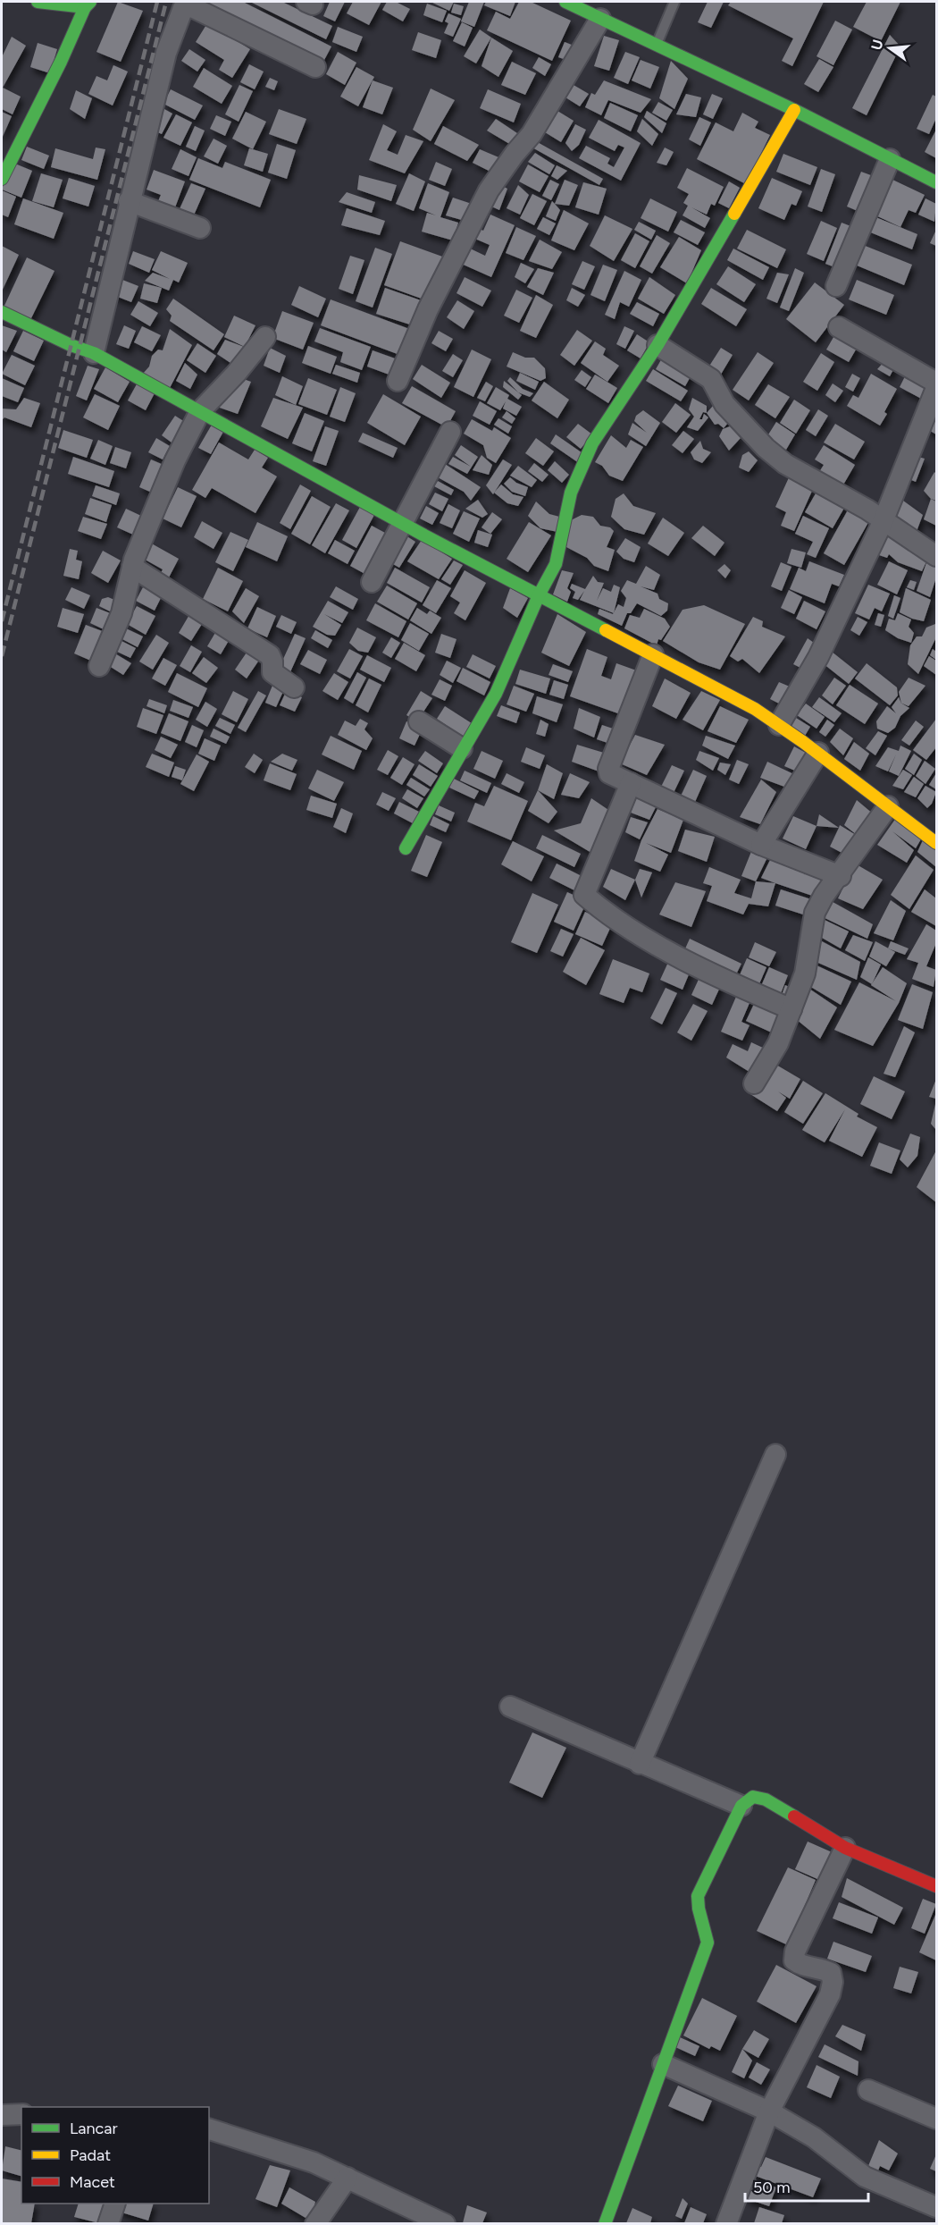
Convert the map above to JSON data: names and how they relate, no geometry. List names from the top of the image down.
{
  "legend": ["Lancar", "Padat", "Macet"],
  "scale_bar": "50 m",
  "north": "left"
}
